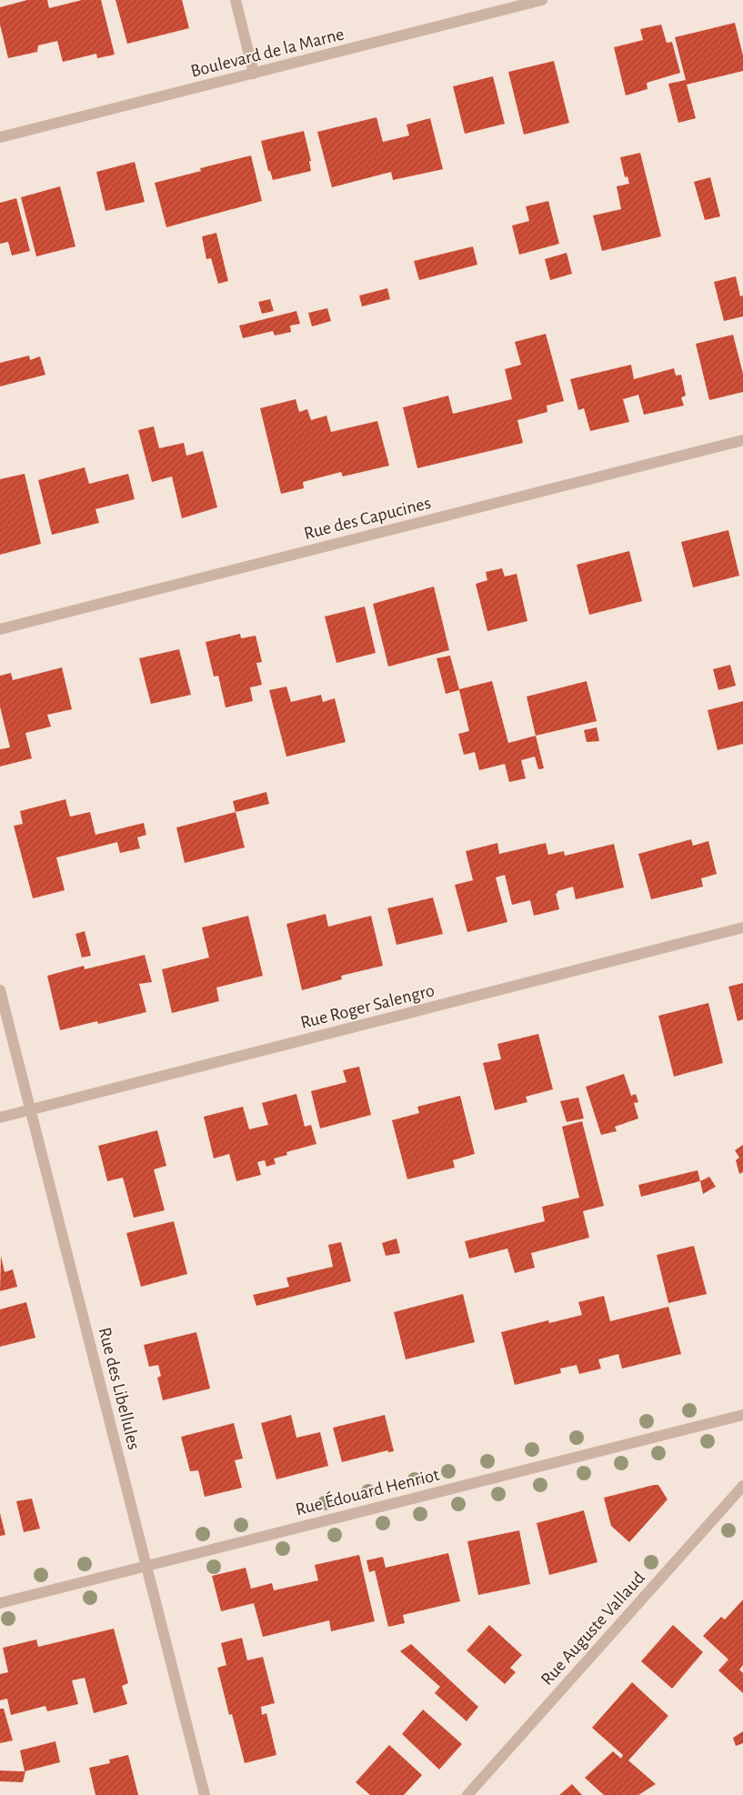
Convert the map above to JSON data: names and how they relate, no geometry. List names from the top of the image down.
{
  "streets": {
    "street": [
      "Boulevard de la Marne",
      "Rue des Capucines",
      "Rue Roger Salengro",
      "Rue des Libellules",
      "Rue Édouard Henriot",
      "Rue Auguste Vallaud"
    ]
  },
  "crossings": [
    ["Rue Roger Salengro", "Rue des Libellules"],
    ["Rue des Libellules", "Rue Édouard Henriot"]
  ]
}
